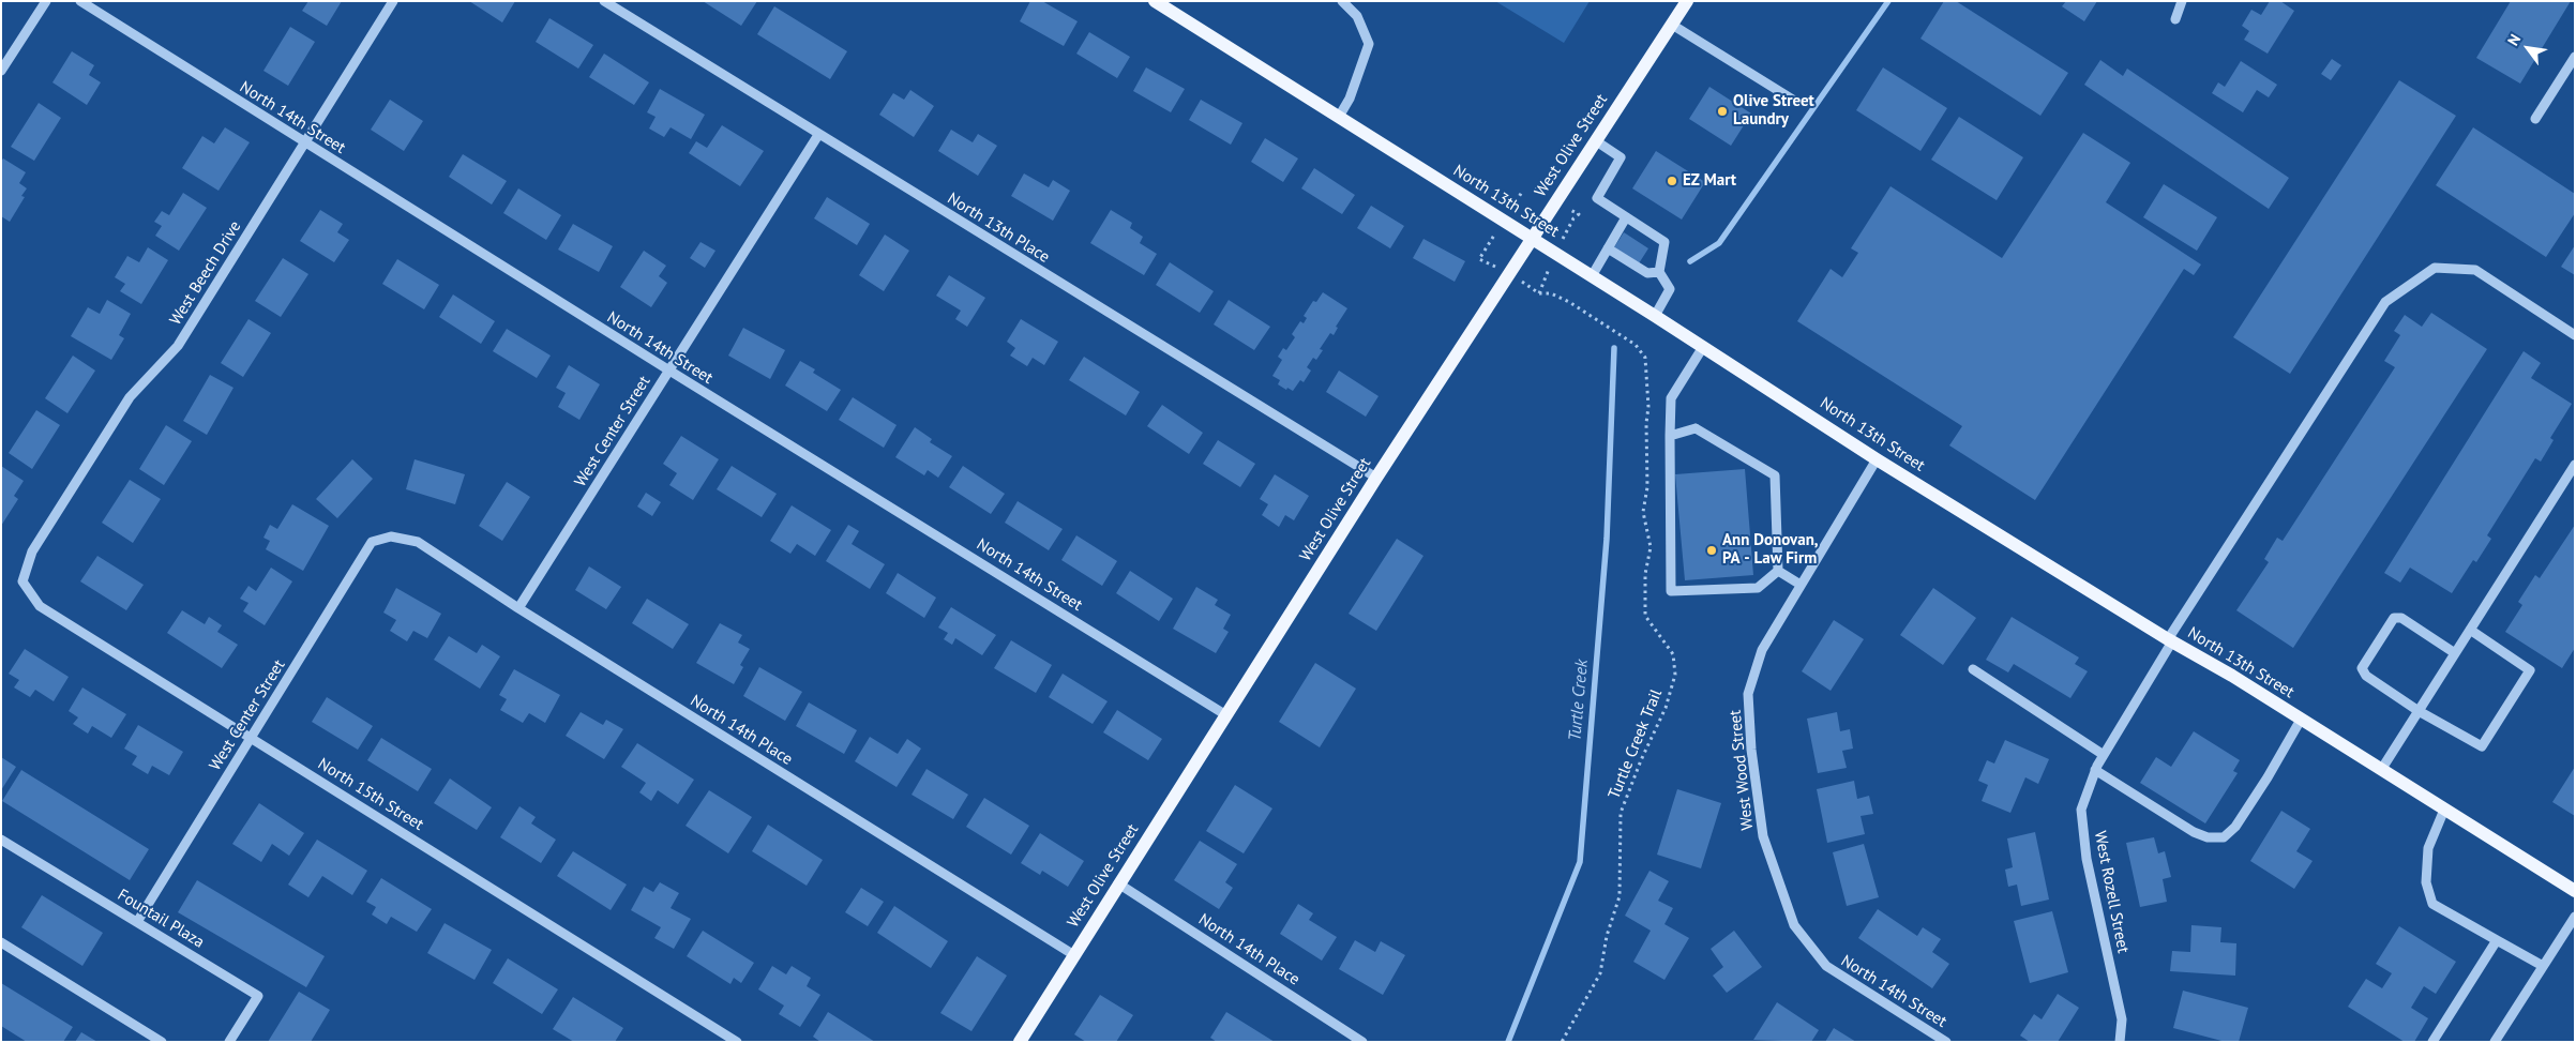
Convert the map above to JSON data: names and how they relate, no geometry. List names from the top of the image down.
{
  "streets": {
    "main road": ["West Olive Street", "North 13th Street"],
    "street": [
      "North 14th Street",
      "North 13th Place",
      "West Beech Drive",
      "West Center Street",
      "North 14th Place",
      "West Wood Street",
      "North 15th Street",
      "West Rozell Street",
      "Fountail Plaza"
    ],
    "path": ["Turtle Creek Trail"]
  },
  "crossings": [
    ["North 14th Street", "West Olive Street"],
    ["North 14th Street", "West Beech Drive"],
    ["North 14th Street", "West Center Street"],
    ["North 14th Street", "West Wood Street"],
    ["West Olive Street", "North 13th Street"],
    ["West Olive Street", "North 13th Place"],
    ["West Olive Street", "North 14th Place"],
    ["North 13th Street", "West Wood Street"],
    ["North 13th Street", "West Rozell Street"],
    ["North 13th Place", "West Center Street"],
    ["West Beech Drive", "North 15th Street"],
    ["West Center Street", "North 14th Place"],
    ["West Center Street", "North 15th Street"],
    ["West Center Street", "Fountail Plaza"]
  ],
  "water": ["Turtle Creek"],
  "places": ["Olive Street Laundry", "EZ Mart", "Ann Donovan, PA - Law Firm"],
  "north": "top left"
}
